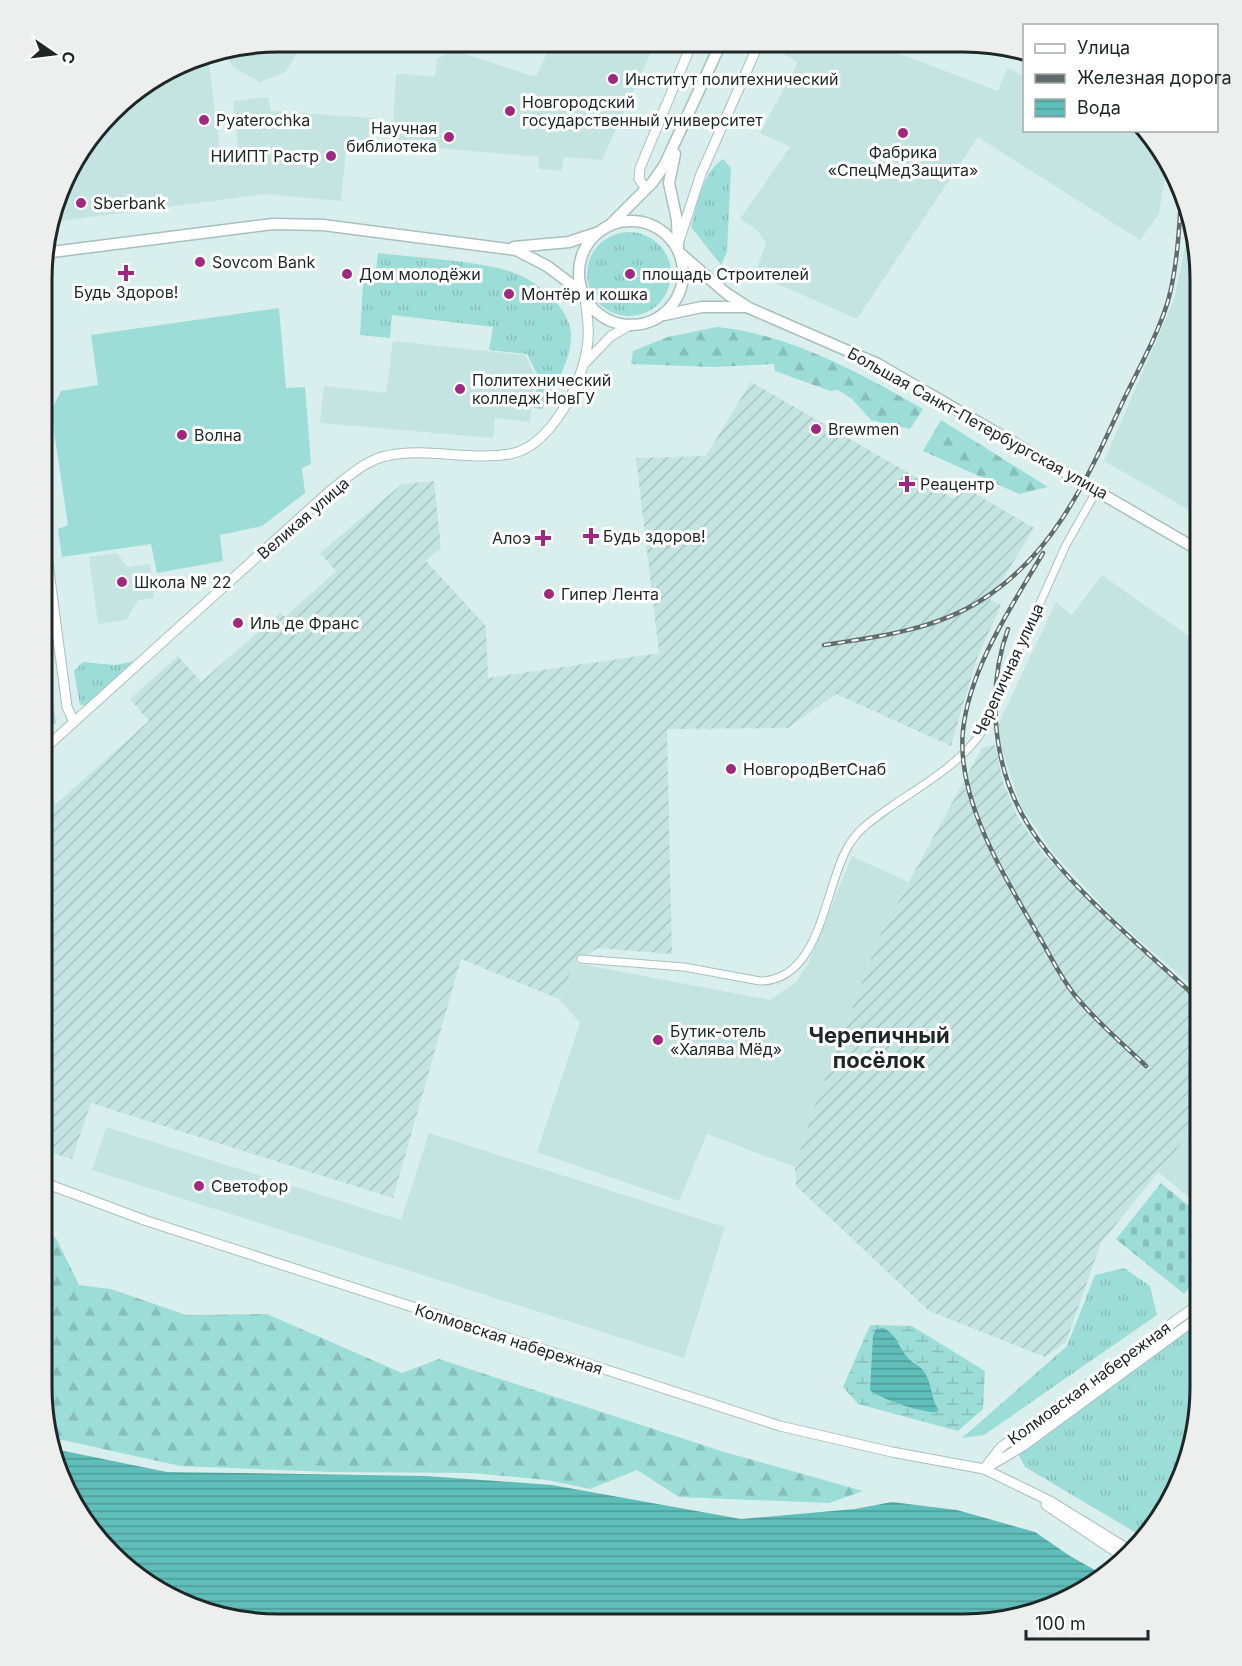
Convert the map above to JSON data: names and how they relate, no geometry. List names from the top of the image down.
{
  "streets": {
    "main road": ["Большая Санкт-Петербургская улица", "Великая улица", "Колмовская набережная"],
    "street": ["Черепичная улица"]
  },
  "crossings": [
    ["Большая Санкт-Петербургская улица", "Черепичная улица"]
  ],
  "districts": ["Черепичный посёлок"],
  "places": {
    "other": [
      "Институт политехнический",
      "Новгородский государственный университет",
      "Pyaterochka",
      "Фабрика «СпецМедЗащита»",
      "Научная библиотека",
      "НИИПТ Растр",
      "Sberbank",
      "Sovcom Bank",
      "Дом молодёжи",
      "площадь Строителей",
      "Монтёр и кошка",
      "Политехнический колледж НовГУ",
      "Brewmen",
      "Волна",
      "Школа № 22",
      "Гипер Лента",
      "Иль де Франс",
      "НовгородВетСнаб",
      "Бутик-отель «Халява Мёд»",
      "Светофор"
    ],
    "health": [
      "Будь Здоров!",
      "Реацентр",
      "Будь здоров!",
      "Алоэ"
    ]
  },
  "legend": ["Улица", "Железная дорога", "Вода"],
  "scale_bar": "100 m",
  "north": "right"
}
